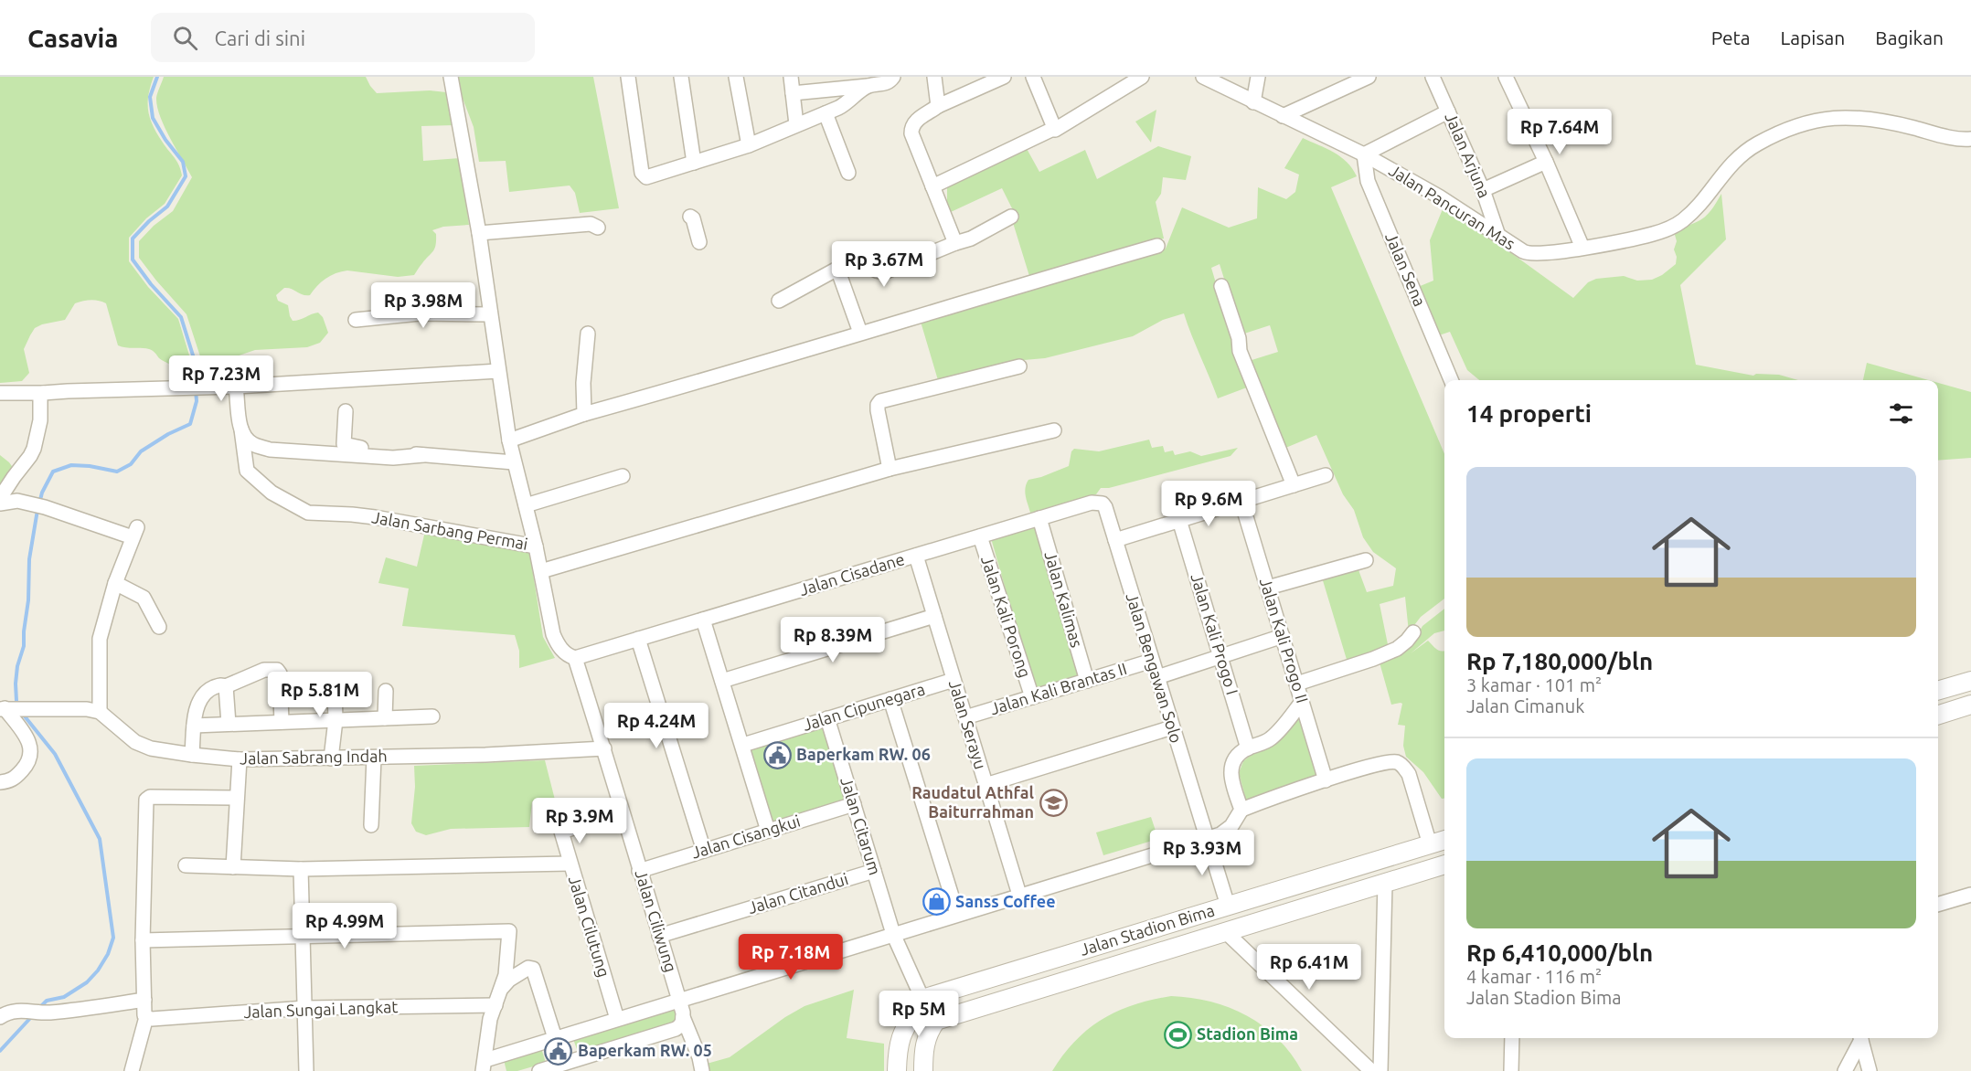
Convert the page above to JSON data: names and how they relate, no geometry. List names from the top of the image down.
{
  "streets": {
    "street": [
      "Jalan Arjuna",
      "Jalan Pancuran Mas",
      "Jalan Sena",
      "Jalan Sarbang Permai",
      "Jalan Cisadane",
      "Jalan Kalimas",
      "Jalan Kali Porong",
      "Jalan Kali Progo I",
      "Jalan Kali Progo II",
      "Jalan Bengawan Solo",
      "Jalan Kali Brantas II",
      "Jalan Cipunegara",
      "Jalan Serayu",
      "Jalan Sabrang Indah",
      "Jalan Citarum",
      "Jalan Cisangkui",
      "Jalan Citandui",
      "Jalan Ciliwung",
      "Jalan Cilutung",
      "Jalan Stadion Bima",
      "Jalan Sungai Langkat"
    ]
  },
  "crossings": [
    ["Jalan Arjuna", "Jalan Pancuran Mas"],
    ["Jalan Pancuran Mas", "Jalan Sena"],
    ["Jalan Cisadane", "Jalan Kalimas"],
    ["Jalan Cisadane", "Jalan Kali Porong"],
    ["Jalan Cisadane", "Jalan Bengawan Solo"],
    ["Jalan Cisadane", "Jalan Serayu"],
    ["Jalan Cisadane", "Jalan Ciliwung"],
    ["Jalan Kalimas", "Jalan Kali Brantas II"],
    ["Jalan Kali Porong", "Jalan Kali Brantas II"],
    ["Jalan Bengawan Solo", "Jalan Kali Brantas II"],
    ["Jalan Bengawan Solo", "Jalan Stadion Bima"],
    ["Jalan Kali Brantas II", "Jalan Serayu"],
    ["Jalan Cipunegara", "Jalan Serayu"],
    ["Jalan Cipunegara", "Jalan Citarum"],
    ["Jalan Sabrang Indah", "Jalan Ciliwung"],
    ["Jalan Citarum", "Jalan Cisangkui"],
    ["Jalan Citarum", "Jalan Citandui"],
    ["Jalan Citarum", "Jalan Stadion Bima"],
    ["Jalan Cisangkui", "Jalan Ciliwung"],
    ["Jalan Citandui", "Jalan Ciliwung"],
    ["Jalan Ciliwung", "Jalan Cilutung"]
  ],
  "places": {
    "public building": ["Baperkam RW. 06", "Baperkam RW. 05"],
    "school or university": ["Raudatul Athfal Baiturrahman"],
    "shop": ["Sanss Coffee"],
    "sports": ["Stadion Bima"]
  },
  "page": {
    "header": "Casavia",
    "search": "Cari di sini",
    "nav": ["Peta", "Lapisan", "Bagikan"],
    "price": [
      "Rp 7.64M",
      "Rp 3.67M",
      "Rp 3.98M",
      "Rp 7.23M",
      "Rp 9.6M",
      "Rp 8.39M",
      "Rp 5.81M",
      "Rp 4.24M",
      "Rp 3.9M",
      "Rp 3.93M",
      "Rp 4.99M",
      "Rp 7.18M",
      "Rp 6.41M",
      "Rp 5M"
    ],
    "heading": "14 properti",
    "list": [
      {
        "name": "Rp 7,180,000/bln",
        "note": "3 kamar · 101 m² · Jalan Cimanuk"
      },
      {
        "name": "Rp 6,410,000/bln",
        "note": "4 kamar · 116 m² · Jalan Stadion Bima"
      }
    ]
  }
}
